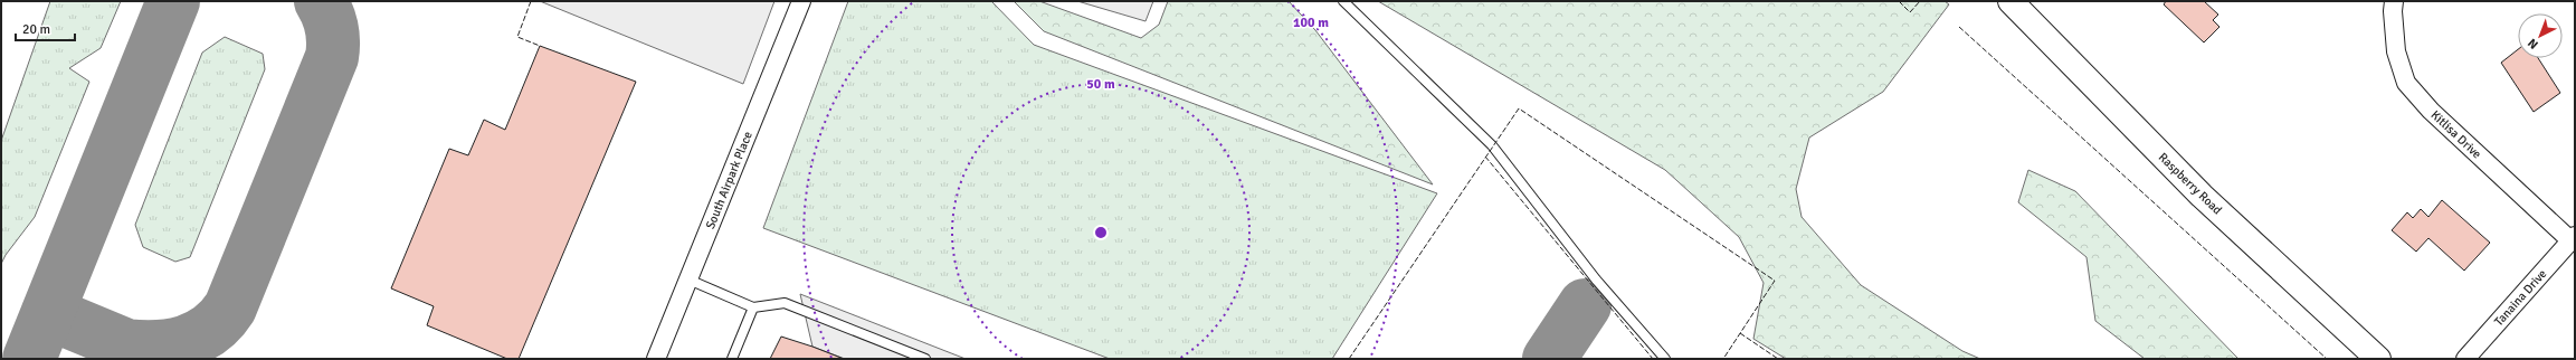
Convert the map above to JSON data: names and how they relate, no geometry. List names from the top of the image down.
{
  "streets": {
    "street": [
      "Kitlisa Drive",
      "South Airpark Place",
      "Raspberry Road",
      "Tanaina Drive"
    ]
  },
  "crossings": [
    ["Kitlisa Drive", "Tanaina Drive"]
  ],
  "scale_bar": "20 m",
  "north": "bottom left",
  "rings": ["100 m", "50 m"]
}
